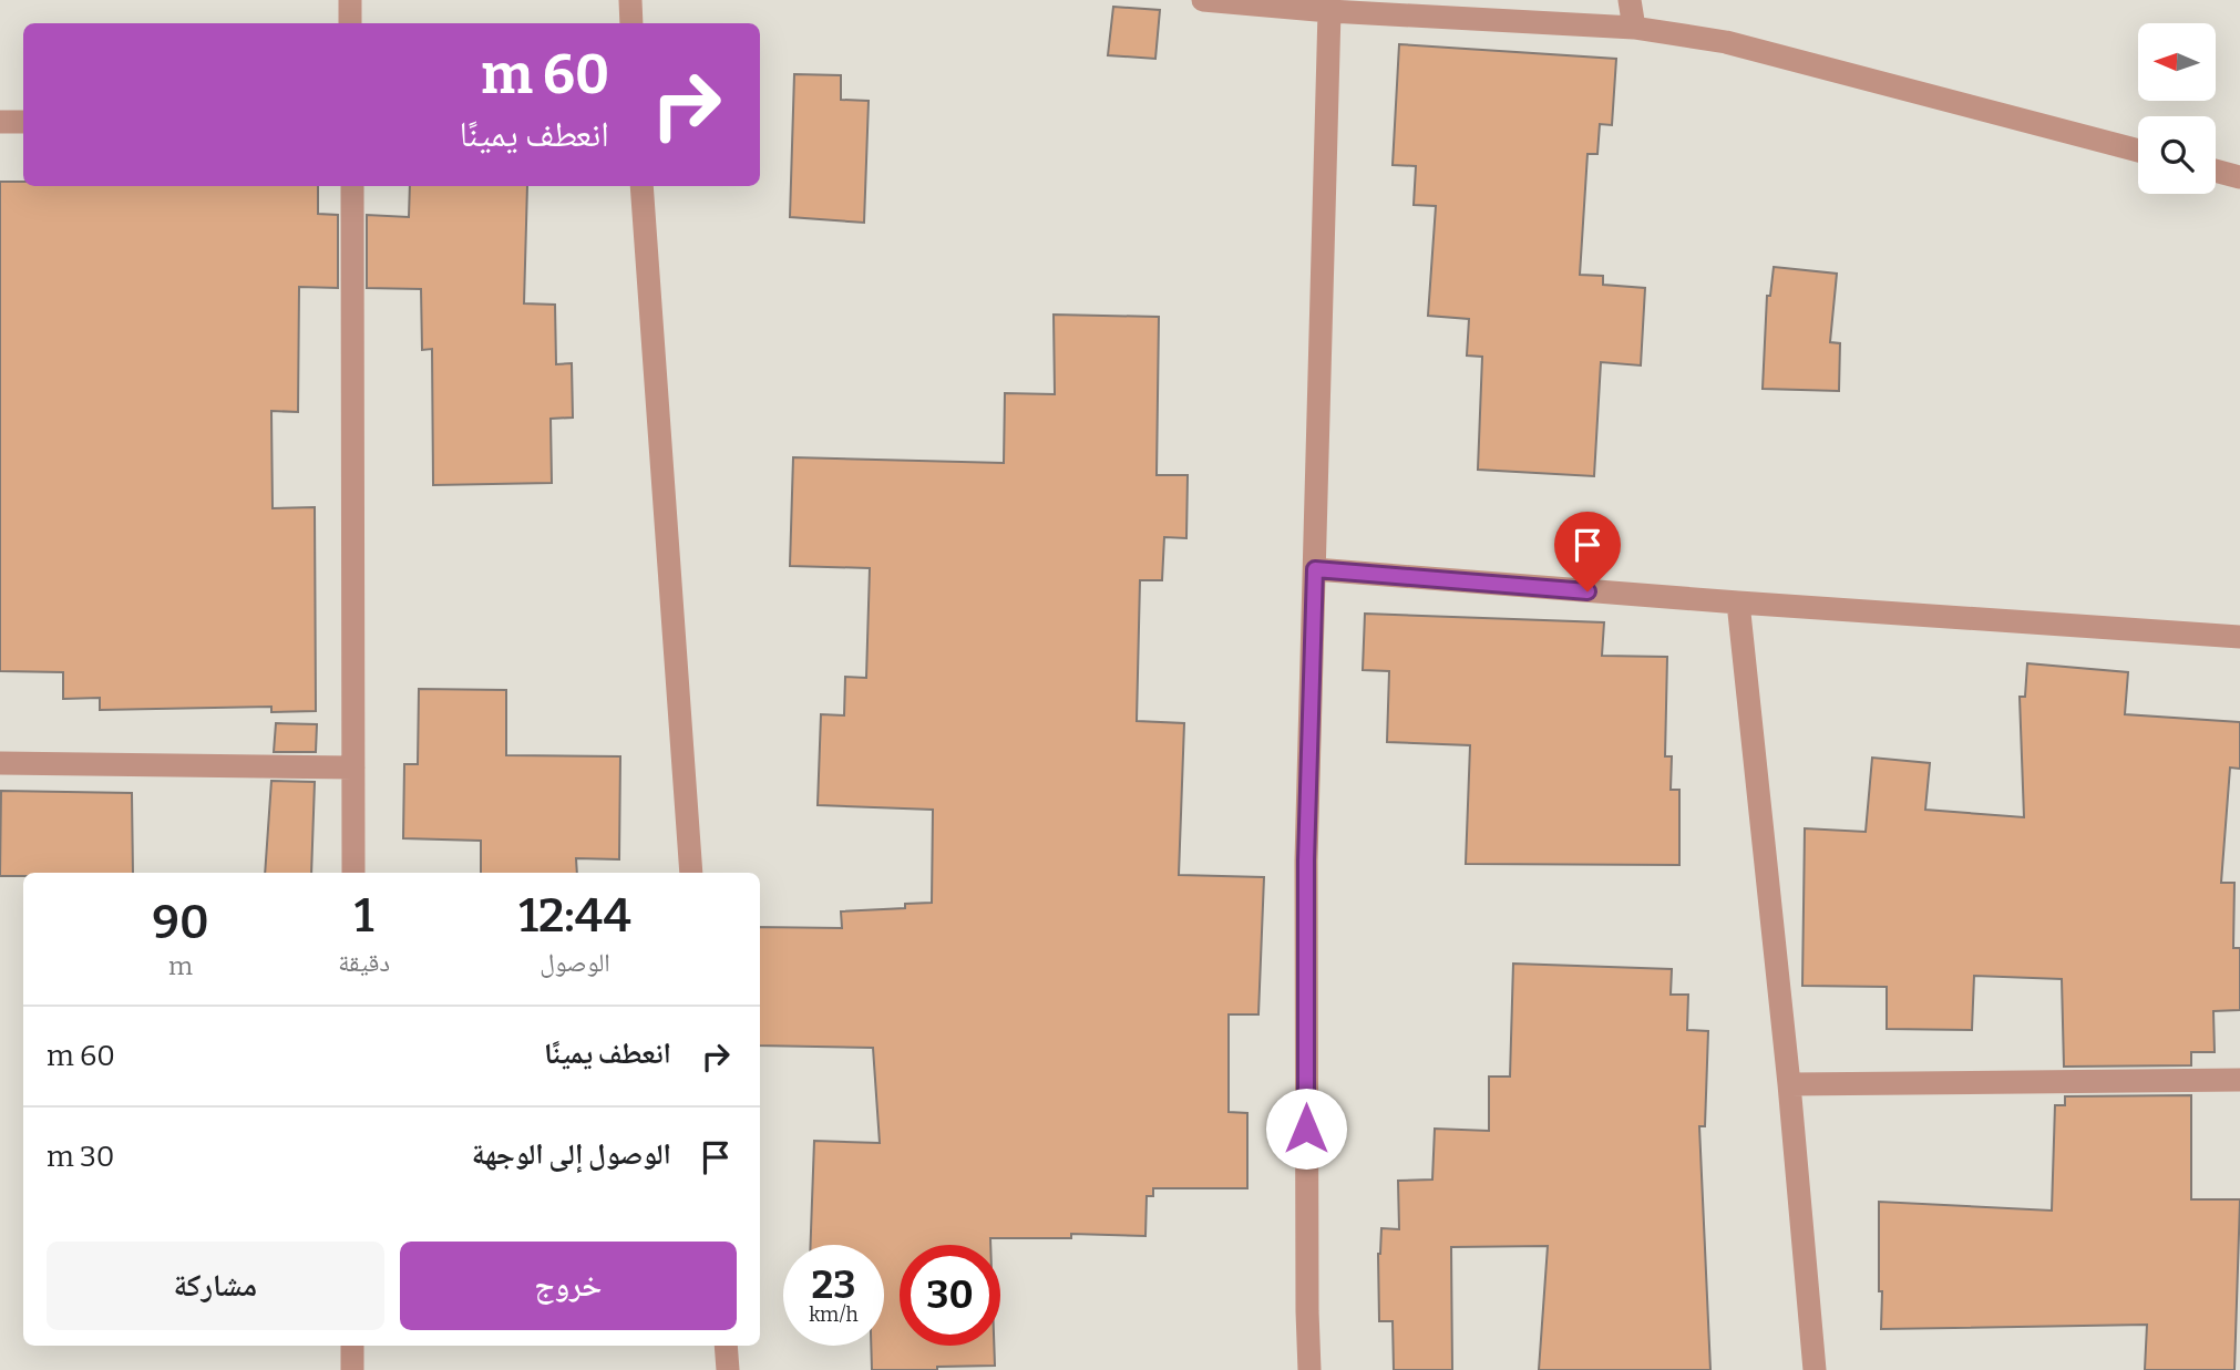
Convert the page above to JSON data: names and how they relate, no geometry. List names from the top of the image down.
{
  "north": "left",
  "page": {
    "turn": ["60 m", "انعطف يمينًا"],
    "eta": [
      "12:44",
      "الوصول",
      "1",
      "دقيقة",
      "90",
      "m"
    ],
    "list": [
      {
        "name": "انعطف يمينًا",
        "value": "60 m"
      },
      {
        "name": "الوصول إلى الوجهة",
        "value": "30 m"
      }
    ],
    "buttons": ["خروج", "مشاركة"],
    "speed": "23 km/h",
    "limit": "30"
  }
}
